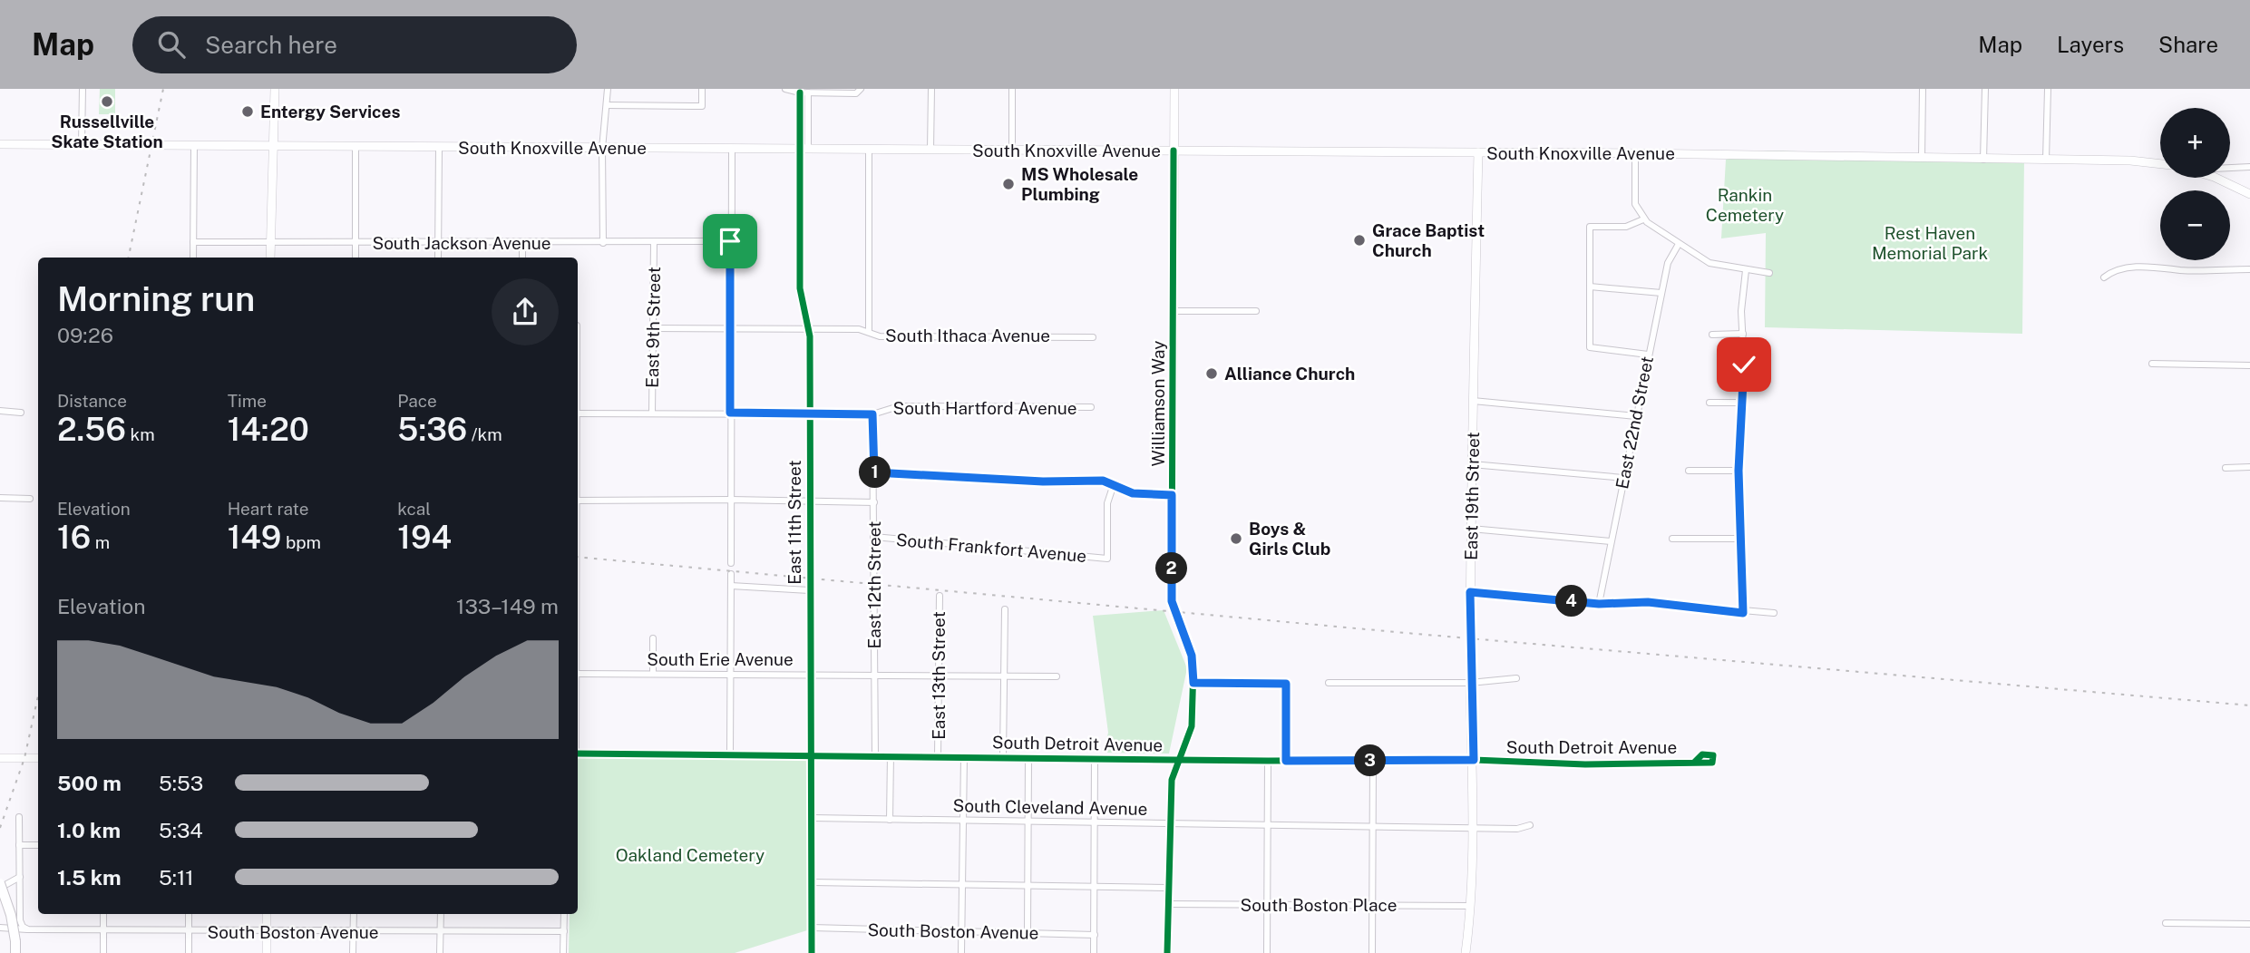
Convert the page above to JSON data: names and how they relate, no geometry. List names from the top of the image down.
{
  "streets": {
    "street": [
      "South Knoxville Avenue",
      "South Jackson Avenue",
      "East 9th Street",
      "South Ithaca Avenue",
      "Williamson Way",
      "South Hartford Avenue",
      "East 22nd Street",
      "East 19th Street",
      "East 11th Street",
      "South Frankfort Avenue",
      "East 12th Street",
      "South Erie Avenue",
      "East 13th Street",
      "South Detroit Avenue",
      "South Cleveland Avenue",
      "South Boston Place",
      "South Boston Avenue"
    ]
  },
  "crossings": [
    ["South Knoxville Avenue", "Williamson Way"],
    ["South Knoxville Avenue", "East 19th Street"],
    ["South Knoxville Avenue", "East 11th Street"],
    ["South Jackson Avenue", "East 9th Street"],
    ["East 9th Street", "South Ithaca Avenue"],
    ["East 9th Street", "South Hartford Avenue"],
    ["South Ithaca Avenue", "East 11th Street"],
    ["Williamson Way", "South Detroit Avenue"],
    ["Williamson Way", "South Cleveland Avenue"],
    ["Williamson Way", "South Boston Place"],
    ["South Hartford Avenue", "East 11th Street"],
    ["South Hartford Avenue", "East 12th Street"],
    ["East 19th Street", "South Detroit Avenue"],
    ["East 19th Street", "South Cleveland Avenue"],
    ["East 19th Street", "South Boston Place"],
    ["East 11th Street", "South Erie Avenue"],
    ["East 11th Street", "South Detroit Avenue"],
    ["East 11th Street", "South Cleveland Avenue"],
    ["East 11th Street", "South Boston Avenue"],
    ["South Frankfort Avenue", "East 12th Street"],
    ["East 12th Street", "South Erie Avenue"],
    ["East 12th Street", "South Detroit Avenue"],
    ["South Erie Avenue", "East 13th Street"],
    ["East 13th Street", "South Detroit Avenue"],
    ["East 13th Street", "South Cleveland Avenue"],
    ["East 13th Street", "South Boston Avenue"]
  ],
  "parks": ["Rankin Cemetery", "Rest Haven Memorial Park", "Oakland Cemetery"],
  "places": [
    "Russellville Skate Station",
    "Entergy Services",
    "MS Wholesale Plumbing",
    "Grace Baptist Church",
    "Alliance Church",
    "Boys & Girls Club"
  ],
  "page": {
    "header": "Map",
    "search": "Search here",
    "nav": ["Map", "Layers", "Share"],
    "map_buttons": ["+", "−"],
    "heading": ["Morning run", "09:26"],
    "stats": [
      ["Distance", "2.56 km"],
      ["Time", "14:20"],
      ["Pace", "5:36 /km"],
      ["Elevation", "16 m"],
      ["Heart rate", "149 bpm"],
      ["kcal", "194"]
    ],
    "pins": [
      "1",
      "2",
      "4",
      "3"
    ],
    "chart": ["Elevation", "133–149 m"],
    "list": [
      {
        "name": "500 m",
        "note": "5:53"
      },
      {
        "name": "1.0 km",
        "note": "5:34"
      },
      {
        "name": "1.5 km",
        "note": "5:11"
      }
    ]
  }
}
